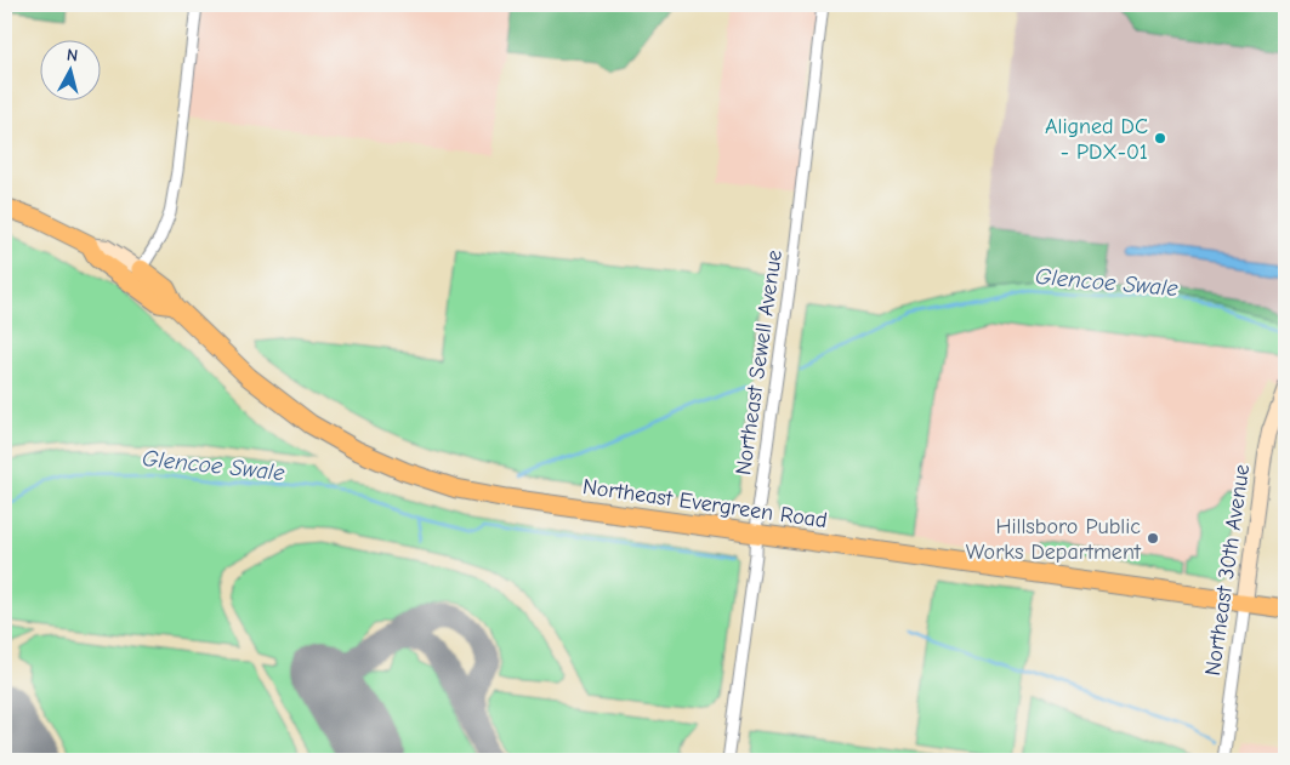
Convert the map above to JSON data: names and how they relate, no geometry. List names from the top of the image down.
{
  "streets": {
    "main road": ["Northeast Evergreen Road"],
    "street": ["Northeast Sewell Avenue", "Northeast 30th Avenue"]
  },
  "crossings": [
    ["Northeast Sewell Avenue", "Northeast Evergreen Road"],
    ["Northeast Evergreen Road", "Northeast 30th Avenue"]
  ],
  "water": ["Glencoe Swale"],
  "places": ["Aligned DC - PDX-01", "Hillsboro Public Works Department"],
  "north": "top"
}
